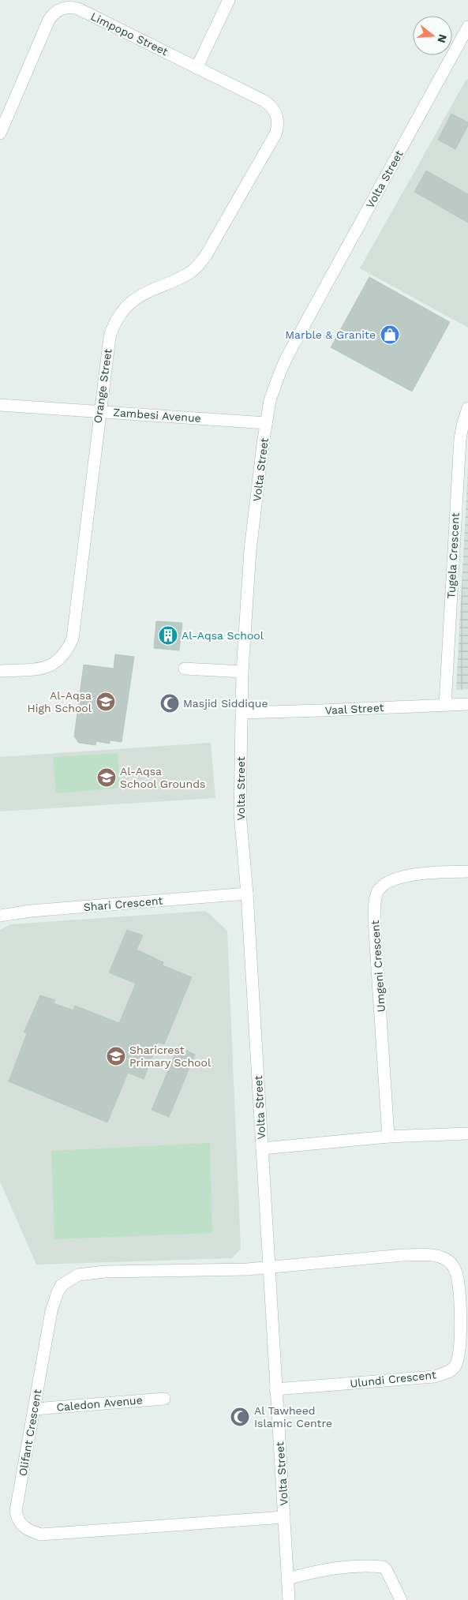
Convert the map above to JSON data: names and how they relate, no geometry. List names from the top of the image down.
{
  "streets": {
    "street": [
      "Limpopo Street",
      "Volta Street",
      "Orange Street",
      "Zambesi Avenue",
      "Tugela Crescent",
      "Vaal Street",
      "Shari Crescent",
      "Umgeni Crescent",
      "Ulundi Crescent",
      "Caledon Avenue",
      "Olifant Crescent"
    ]
  },
  "crossings": [
    ["Limpopo Street", "Orange Street"],
    ["Volta Street", "Zambesi Avenue"],
    ["Volta Street", "Vaal Street"],
    ["Volta Street", "Shari Crescent"],
    ["Volta Street", "Ulundi Crescent"],
    ["Volta Street", "Olifant Crescent"],
    ["Orange Street", "Zambesi Avenue"],
    ["Tugela Crescent", "Vaal Street"],
    ["Ulundi Crescent", "Olifant Crescent"],
    ["Caledon Avenue", "Olifant Crescent"]
  ],
  "places": {
    "shop": ["Marble & Granite"],
    "building": ["Al-Aqsa School"],
    "school or university": ["Al-Aqsa High School", "Al-Aqsa School Grounds", "Sharicrest Primary School"],
    "mosque": ["Masjid Siddique", "Al Tawheed Islamic Centre"]
  },
  "north": "right"
}
